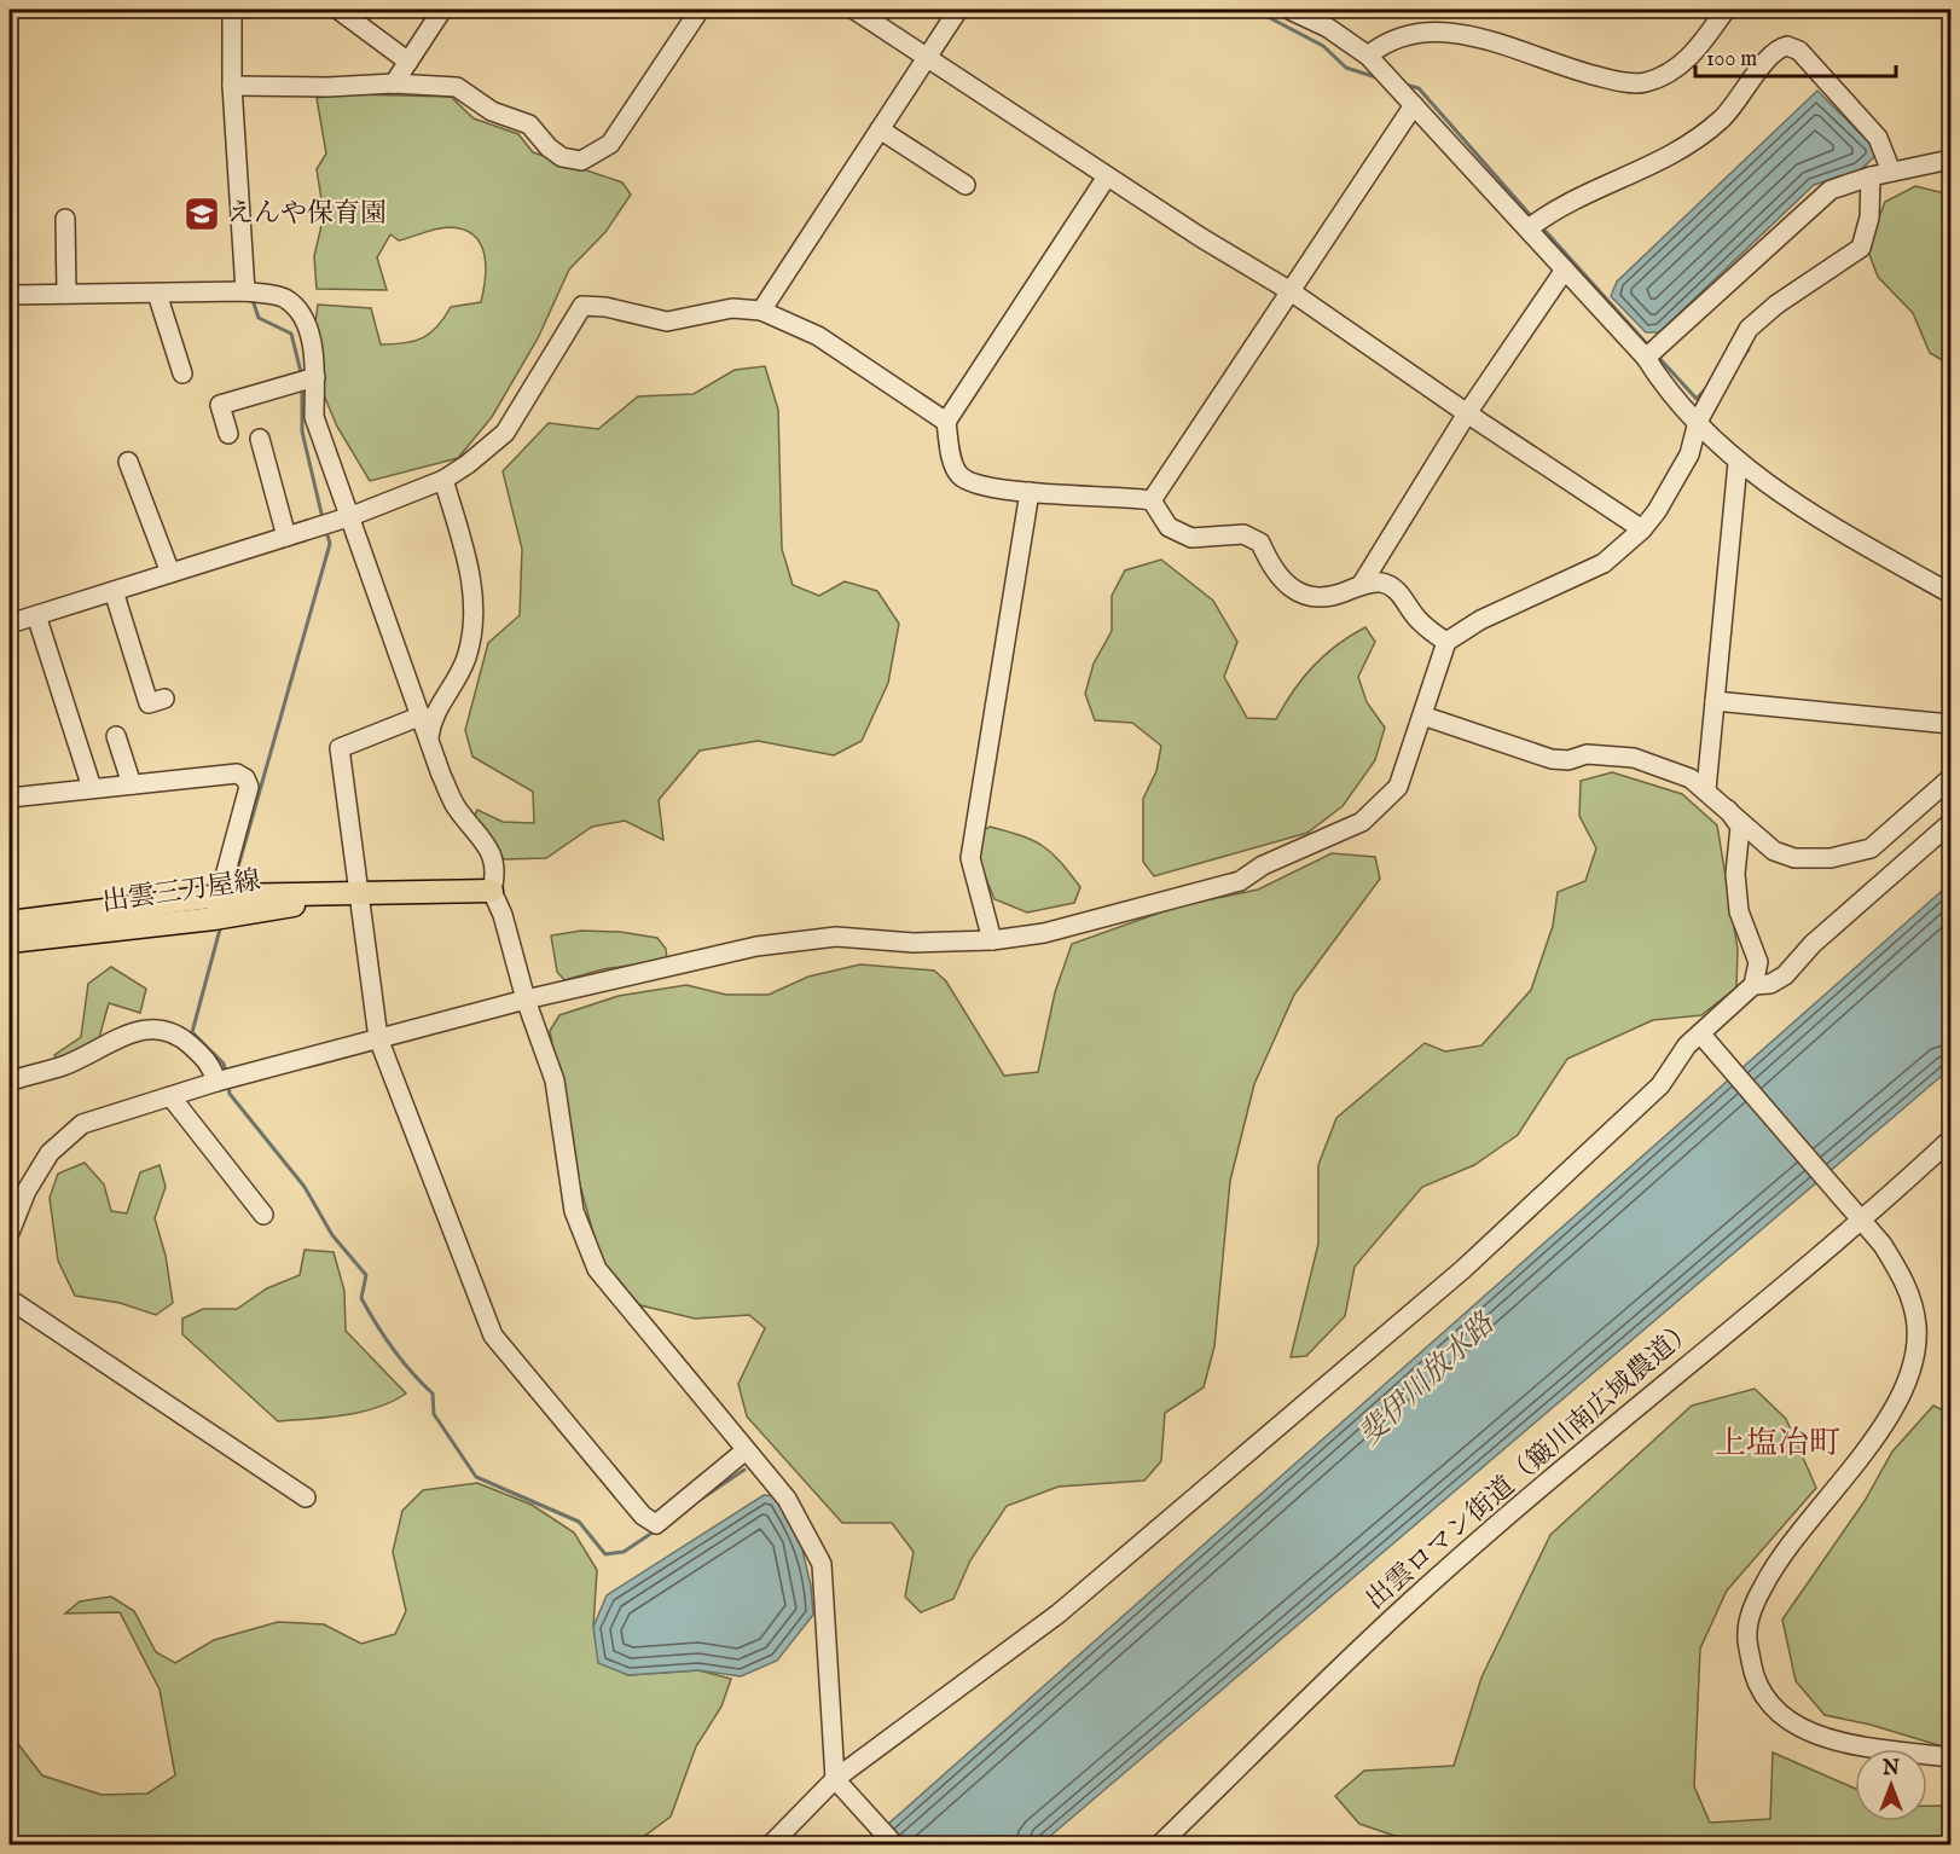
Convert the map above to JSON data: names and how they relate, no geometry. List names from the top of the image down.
{
  "streets": {
    "main road": ["出雲三刀屋線"],
    "street": ["出雲ロマン街道（簸川南広域農道）"]
  },
  "districts": ["上塩冶町"],
  "water": ["斐伊川放水路"],
  "places": {
    "school or university": ["えんや保育園"]
  },
  "scale_bar": "100 m",
  "north": "top"
}
